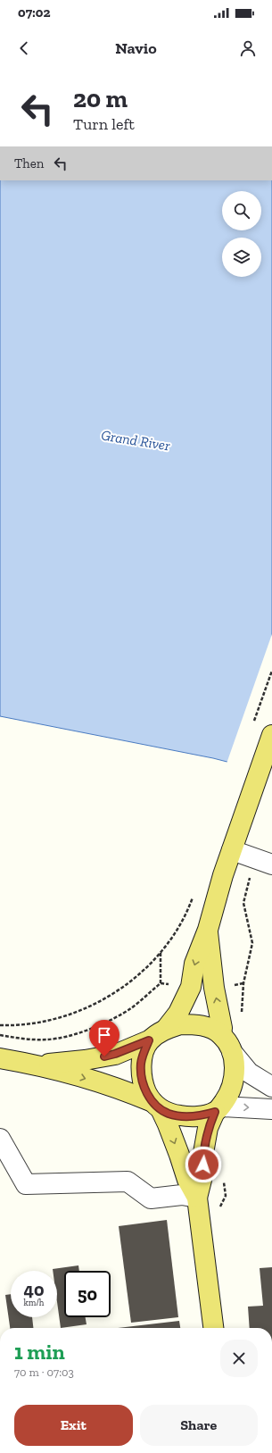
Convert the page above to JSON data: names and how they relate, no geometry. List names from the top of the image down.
{
  "water": ["Grand River"],
  "page": {
    "status": "07:02",
    "header": "Navio",
    "turn": ["20 m", "Turn left"],
    "then": "Then",
    "speed": "40 km/h",
    "limit": "50",
    "heading": ["1 min", "70 m · 07:03"],
    "buttons": ["Exit", "Share"]
  }
}
